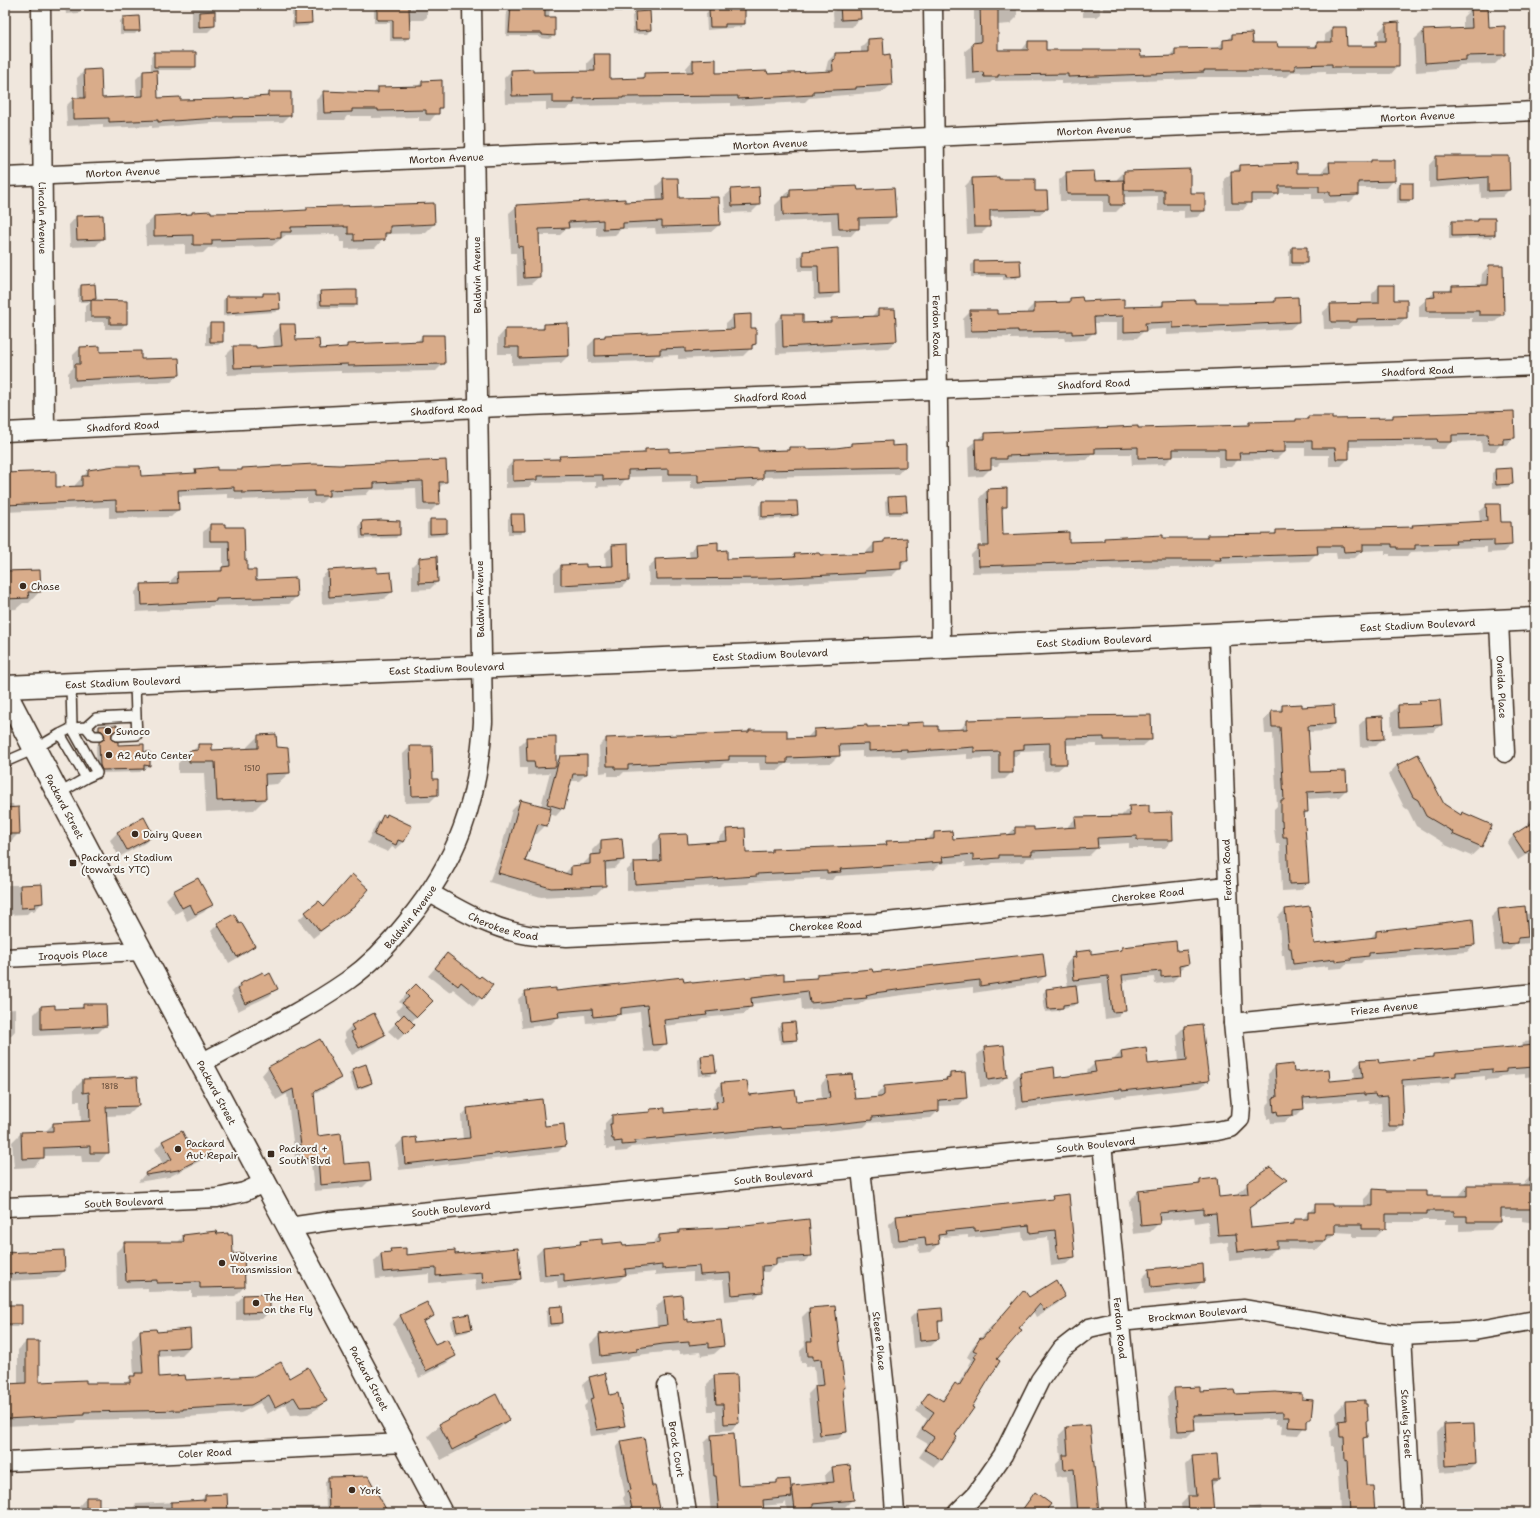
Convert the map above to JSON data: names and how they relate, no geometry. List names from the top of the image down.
{
  "streets": {
    "main road": ["East Stadium Boulevard", "Packard Street"],
    "street": [
      "Morton Avenue",
      "Lincoln Avenue",
      "Baldwin Avenue",
      "Ferdon Road",
      "Shadford Road",
      "Oneida Place",
      "Cherokee Road",
      "Iroquois Place",
      "Frieze Avenue",
      "South Boulevard",
      "Brockman Boulevard",
      "Steere Place",
      "Stanley Street",
      "Brock Court",
      "Coler Road"
    ]
  },
  "crossings": [
    ["Morton Avenue", "Lincoln Avenue"],
    ["Morton Avenue", "Baldwin Avenue"],
    ["Morton Avenue", "Ferdon Road"],
    ["Lincoln Avenue", "Shadford Road"],
    ["Baldwin Avenue", "Shadford Road"],
    ["Baldwin Avenue", "East Stadium Boulevard"],
    ["Baldwin Avenue", "Packard Street"],
    ["Baldwin Avenue", "Cherokee Road"],
    ["Ferdon Road", "Shadford Road"],
    ["Ferdon Road", "East Stadium Boulevard"],
    ["Ferdon Road", "Cherokee Road"],
    ["Ferdon Road", "Frieze Avenue"],
    ["Ferdon Road", "South Boulevard"],
    ["Ferdon Road", "Brockman Boulevard"],
    ["East Stadium Boulevard", "Oneida Place"],
    ["Packard Street", "Iroquois Place"],
    ["Packard Street", "South Boulevard"],
    ["Packard Street", "Coler Road"],
    ["South Boulevard", "Steere Place"],
    ["Brockman Boulevard", "Stanley Street"]
  ],
  "places": {
    "other": [
      "Chase",
      "Sunoco",
      "A2 Auto Center",
      "Dairy Queen",
      "Packard Aut Repair",
      "Wolverine Transmission",
      "The Hen on the Fly",
      "York"
    ],
    "transit": ["Packard + Stadium (towards YTC)", "Packard + South Blvd"]
  },
  "house_numbers": ["1510", "1818"]
}
